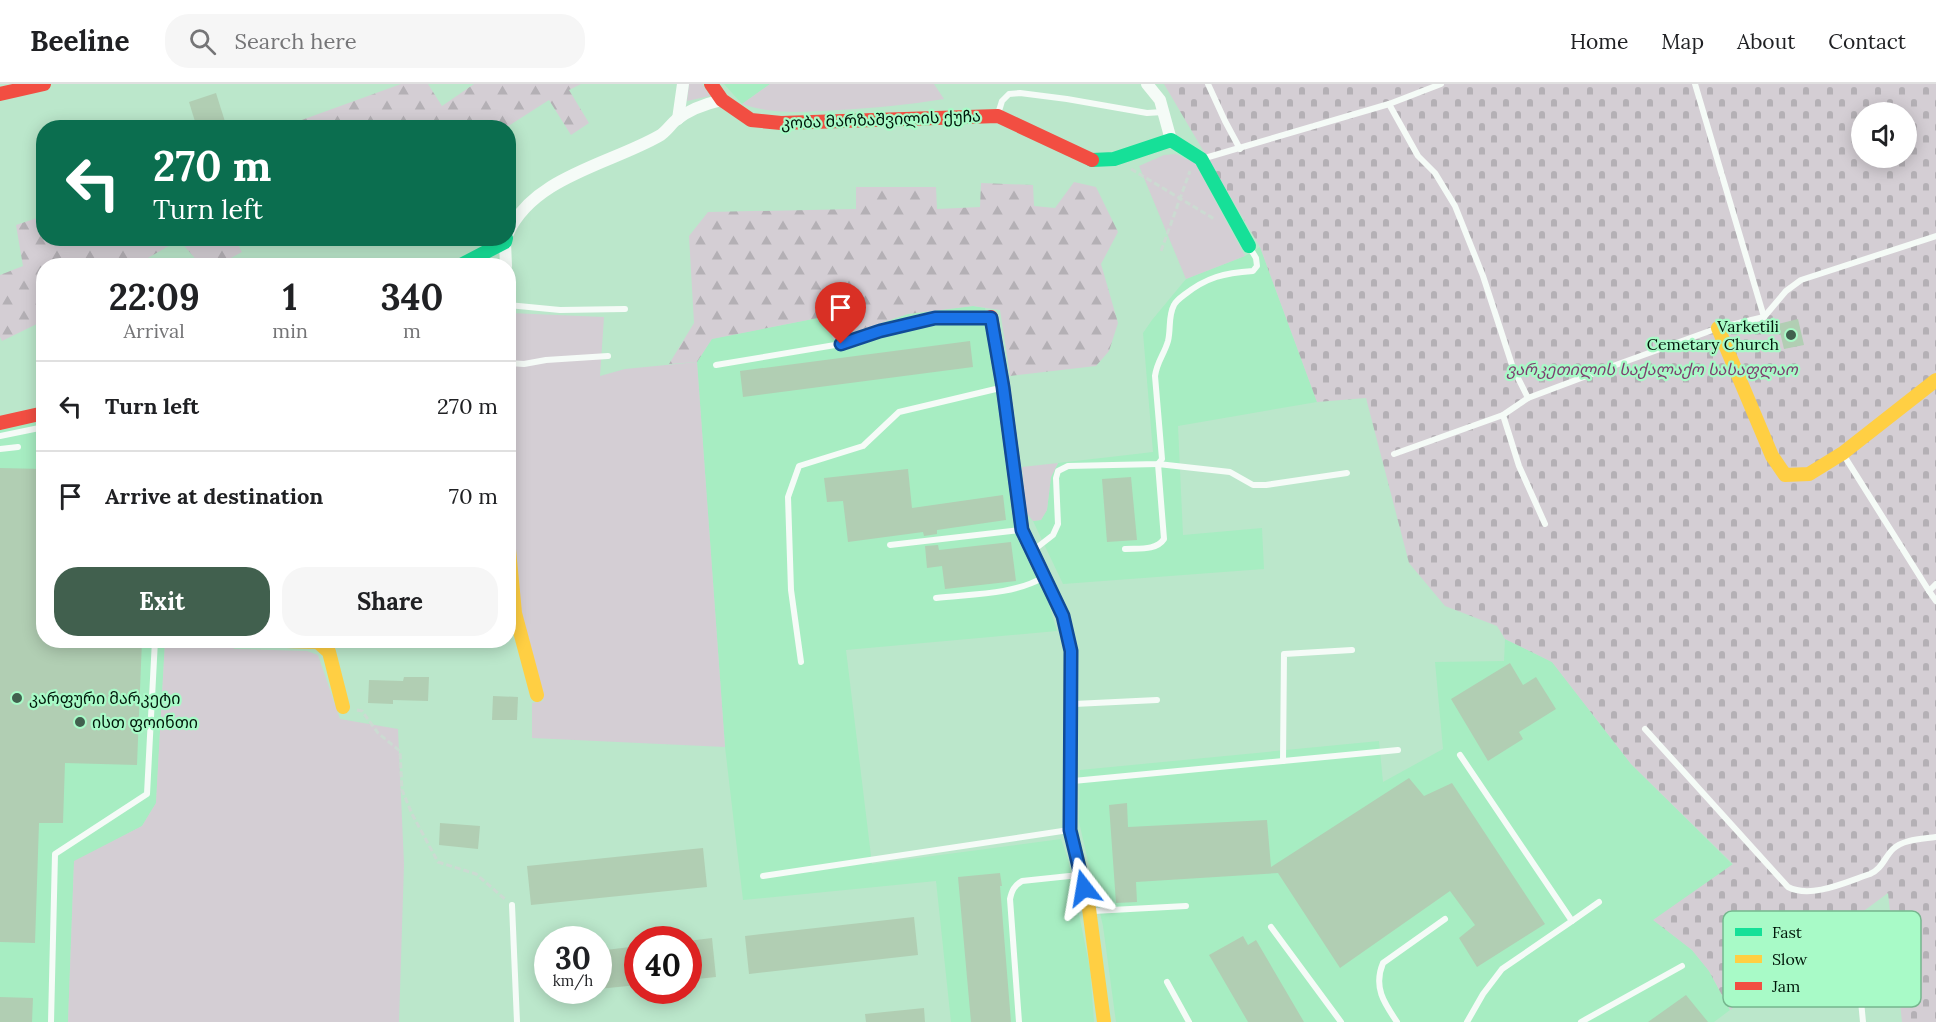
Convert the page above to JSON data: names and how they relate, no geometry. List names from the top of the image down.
{
  "streets": {
    "street": ["კობა მარზაშვილის ქუჩა"]
  },
  "parks": ["ვარკეთილის საქალაქო სასაფლაო"],
  "places": ["Varketili Cemetary Church", "კარფური მარკეტი", "ისთ ფოინთი"],
  "legend": ["Fast", "Slow", "Jam"],
  "page": {
    "header": "Beeline",
    "search": "Search here",
    "nav": [
      "Home",
      "Map",
      "About",
      "Contact"
    ],
    "turn": ["270 m", "Turn left"],
    "eta": [
      "22:09",
      "Arrival",
      "1",
      "min",
      "340",
      "m"
    ],
    "list": [
      {
        "name": "Turn left",
        "value": "270 m"
      },
      {
        "name": "Arrive at destination",
        "value": "70 m"
      }
    ],
    "buttons": ["Exit", "Share"],
    "speed": "30 km/h",
    "limit": "40"
  }
}
